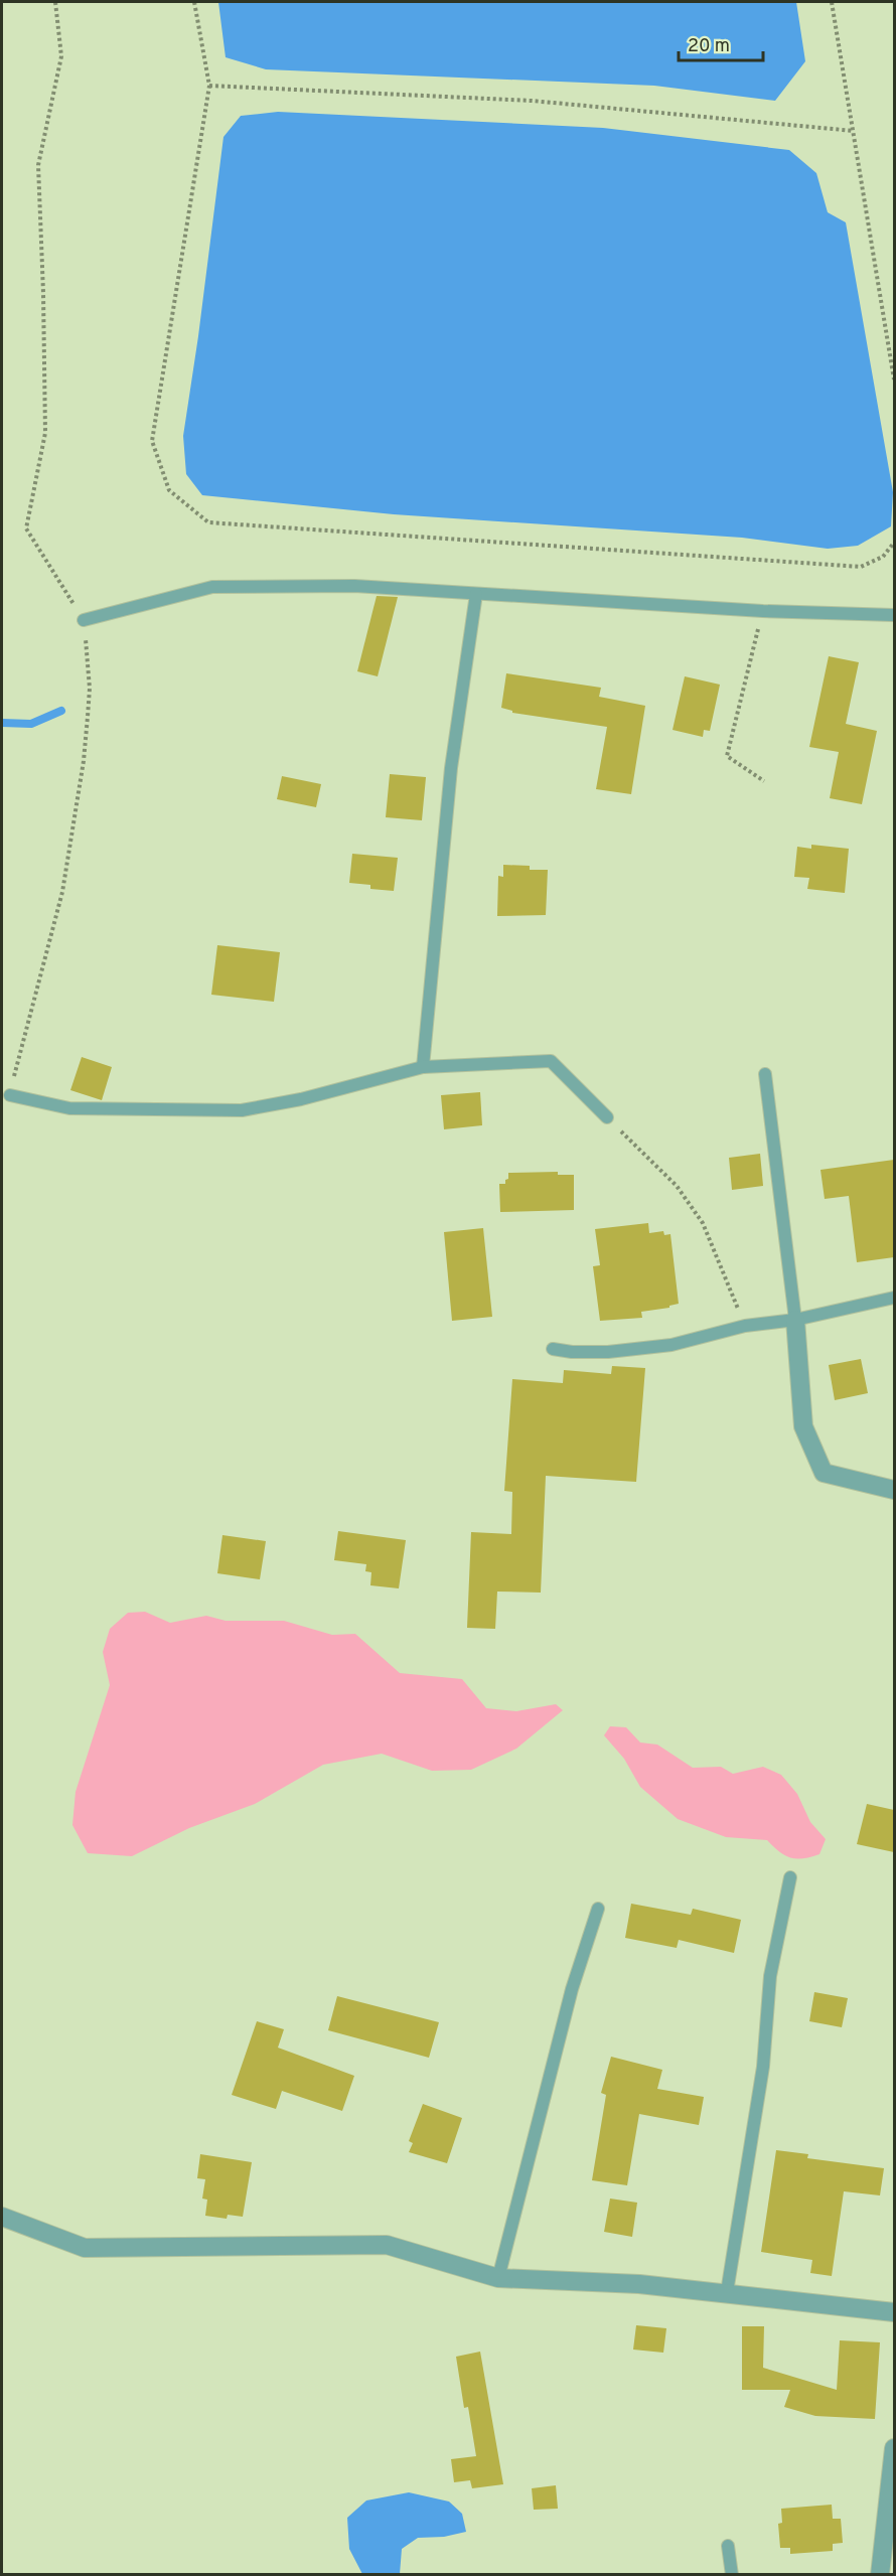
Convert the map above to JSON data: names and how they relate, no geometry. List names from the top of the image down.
{
  "scale_bar": "20 m"
}
